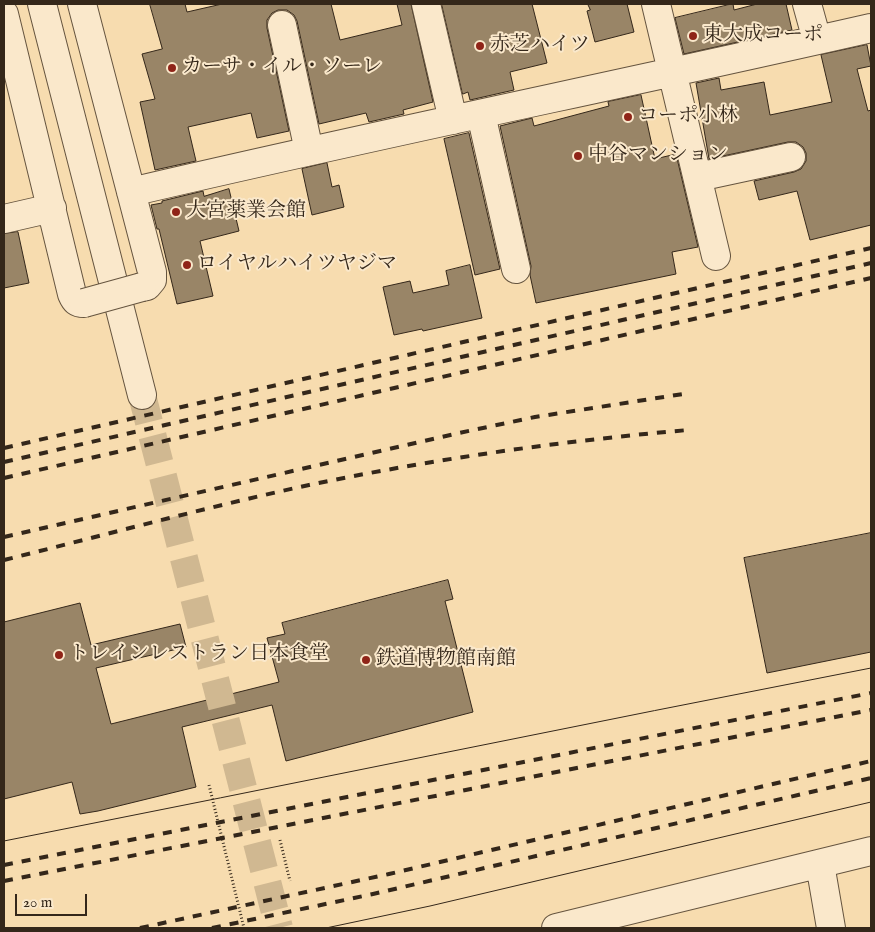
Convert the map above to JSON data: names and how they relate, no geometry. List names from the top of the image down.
{
  "places": [
    "東大成コーポ",
    "赤芝ハイツ",
    "カーサ・イル・ソーレ",
    "コーポ小林",
    "中谷マンション",
    "大宮薬業会館",
    "ロイヤルハイツヤジマ",
    "トレインレストラン日本食堂",
    "鉄道博物館南館"
  ],
  "scale_bar": "20 m"
}
